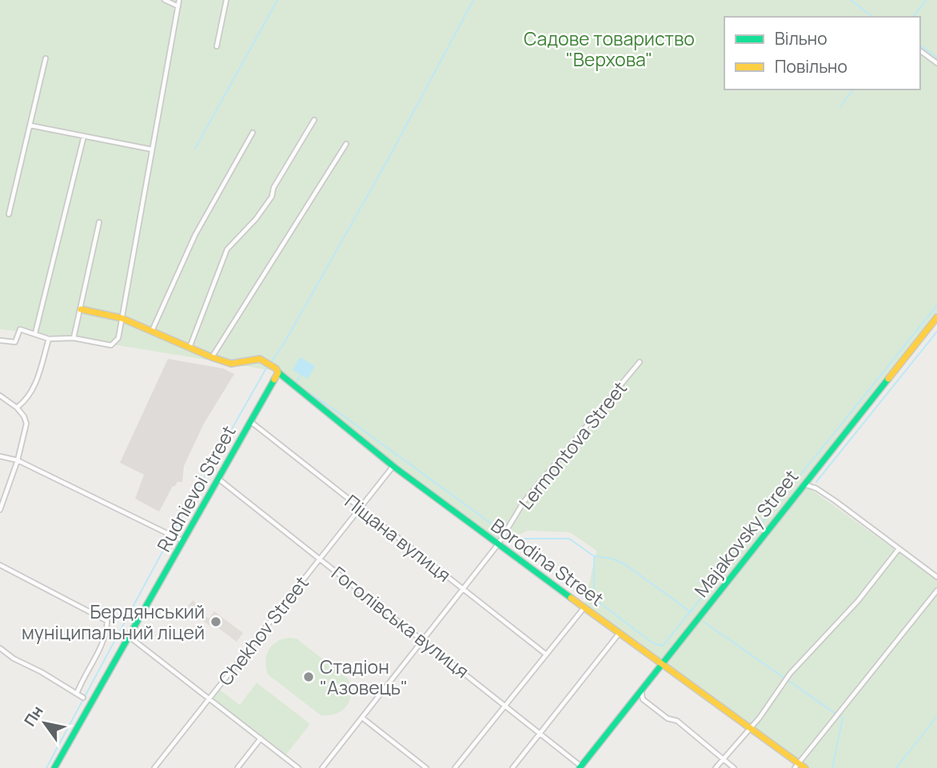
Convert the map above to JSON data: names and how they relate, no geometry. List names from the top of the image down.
{
  "streets": {
    "street": [
      "Lermontova Street",
      "Rudnievoi Street",
      "Majakovsky Street",
      "Піщана вулиця",
      "Borodina Street",
      "Гоголівська вулиця",
      "Chekhov Street"
    ]
  },
  "crossings": [
    ["Lermontova Street", "Піщана вулиця"],
    ["Lermontova Street", "Borodina Street"],
    ["Lermontova Street", "Гоголівська вулиця"],
    ["Rudnievoi Street", "Піщана вулиця"],
    ["Rudnievoi Street", "Borodina Street"],
    ["Rudnievoi Street", "Гоголівська вулиця"],
    ["Majakovsky Street", "Borodina Street"],
    ["Majakovsky Street", "Гоголівська вулиця"],
    ["Піщана вулиця", "Chekhov Street"],
    ["Borodina Street", "Chekhov Street"],
    ["Гоголівська вулиця", "Chekhov Street"]
  ],
  "parks": ["Садове товариство \"Верхова\""],
  "places": ["Бердянський муніципальний ліцей", "Стадіон \"Азовець\""],
  "legend": ["Вільно", "Повільно"],
  "north": "top left"
}
